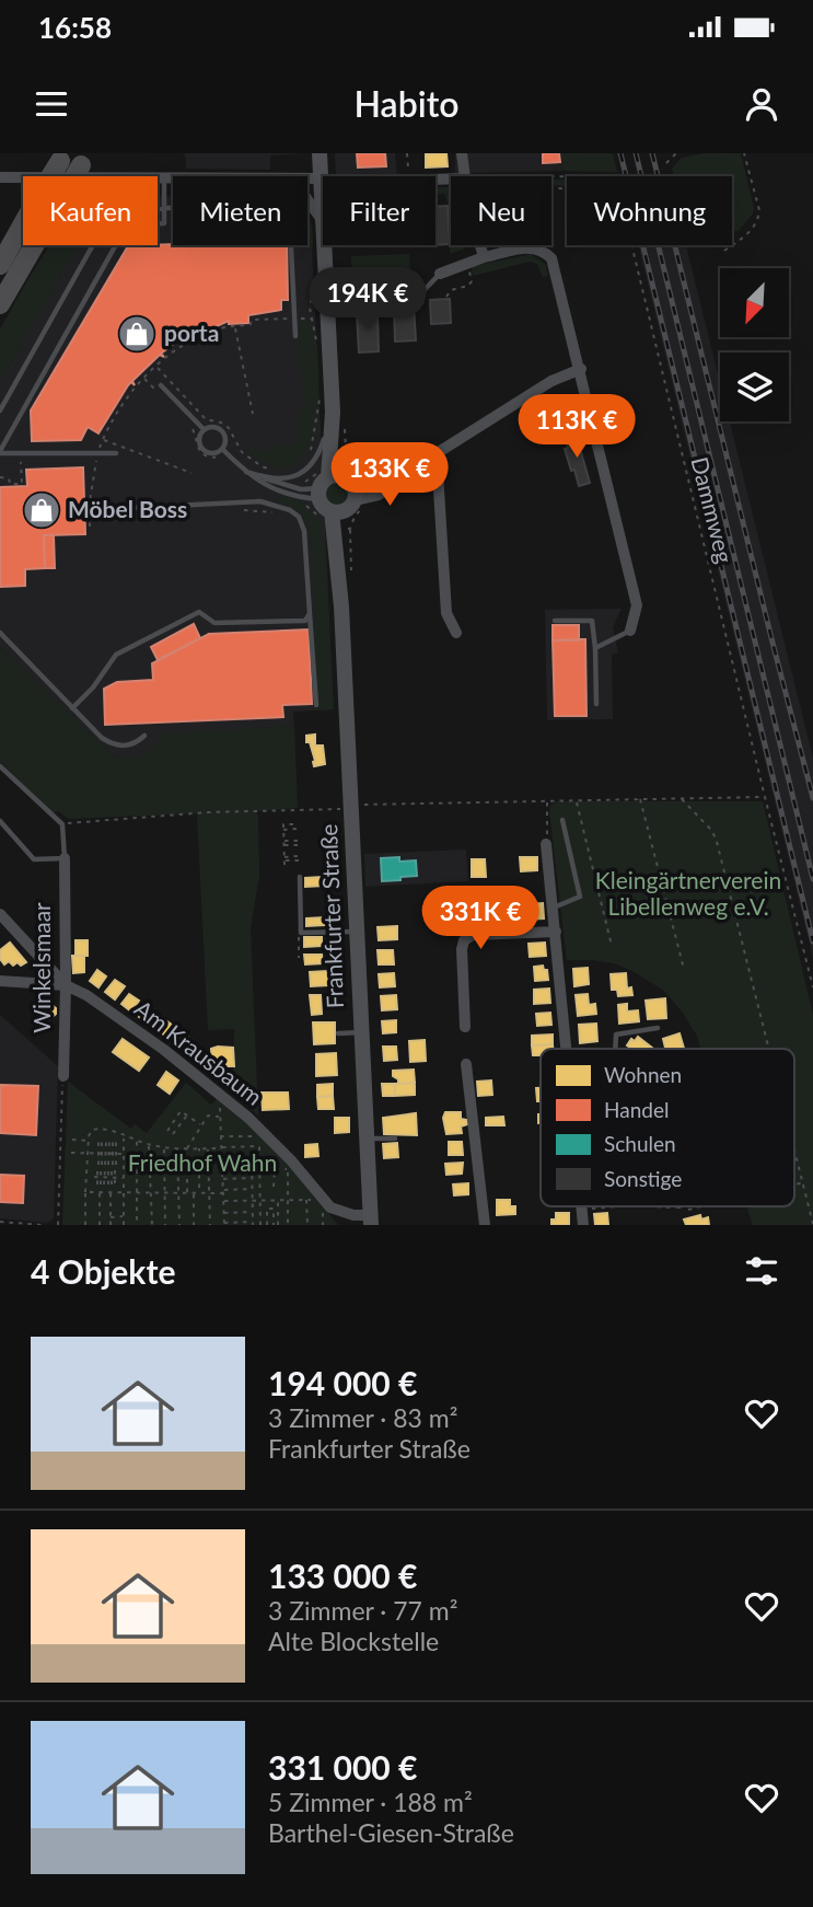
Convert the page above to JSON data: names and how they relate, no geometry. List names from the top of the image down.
{
  "streets": {
    "main road": ["Frankfurter Straße"],
    "street": ["Winkelsmaar", "Am Krausbaum"],
    "path": ["Dammweg"]
  },
  "crossings": [
    ["Frankfurter Straße", "Am Krausbaum"],
    ["Winkelsmaar", "Am Krausbaum"]
  ],
  "parks": ["Kleingärtnerverein Libellenweg e.V.", "Friedhof Wahn"],
  "places": {
    "shop": ["porta", "Möbel Boss"]
  },
  "legend": [
    "Wohnen",
    "Handel",
    "Schulen",
    "Sonstige"
  ],
  "north": "bottom left",
  "page": {
    "status": "16:58",
    "header": "Habito",
    "chip": [
      "Kaufen",
      "Mieten",
      "Filter",
      "Neu",
      "Wohnung"
    ],
    "price": [
      "194K €",
      "113K €",
      "133K €",
      "331K €"
    ],
    "heading": "4 Objekte",
    "list": [
      {
        "name": "194 000 €",
        "note": "3 Zimmer · 83 m² · Frankfurter Straße"
      },
      {
        "name": "133 000 €",
        "note": "3 Zimmer · 77 m² · Alte Blockstelle"
      },
      {
        "name": "331 000 €",
        "note": "5 Zimmer · 188 m² · Barthel-Giesen-Straße"
      }
    ]
  }
}
